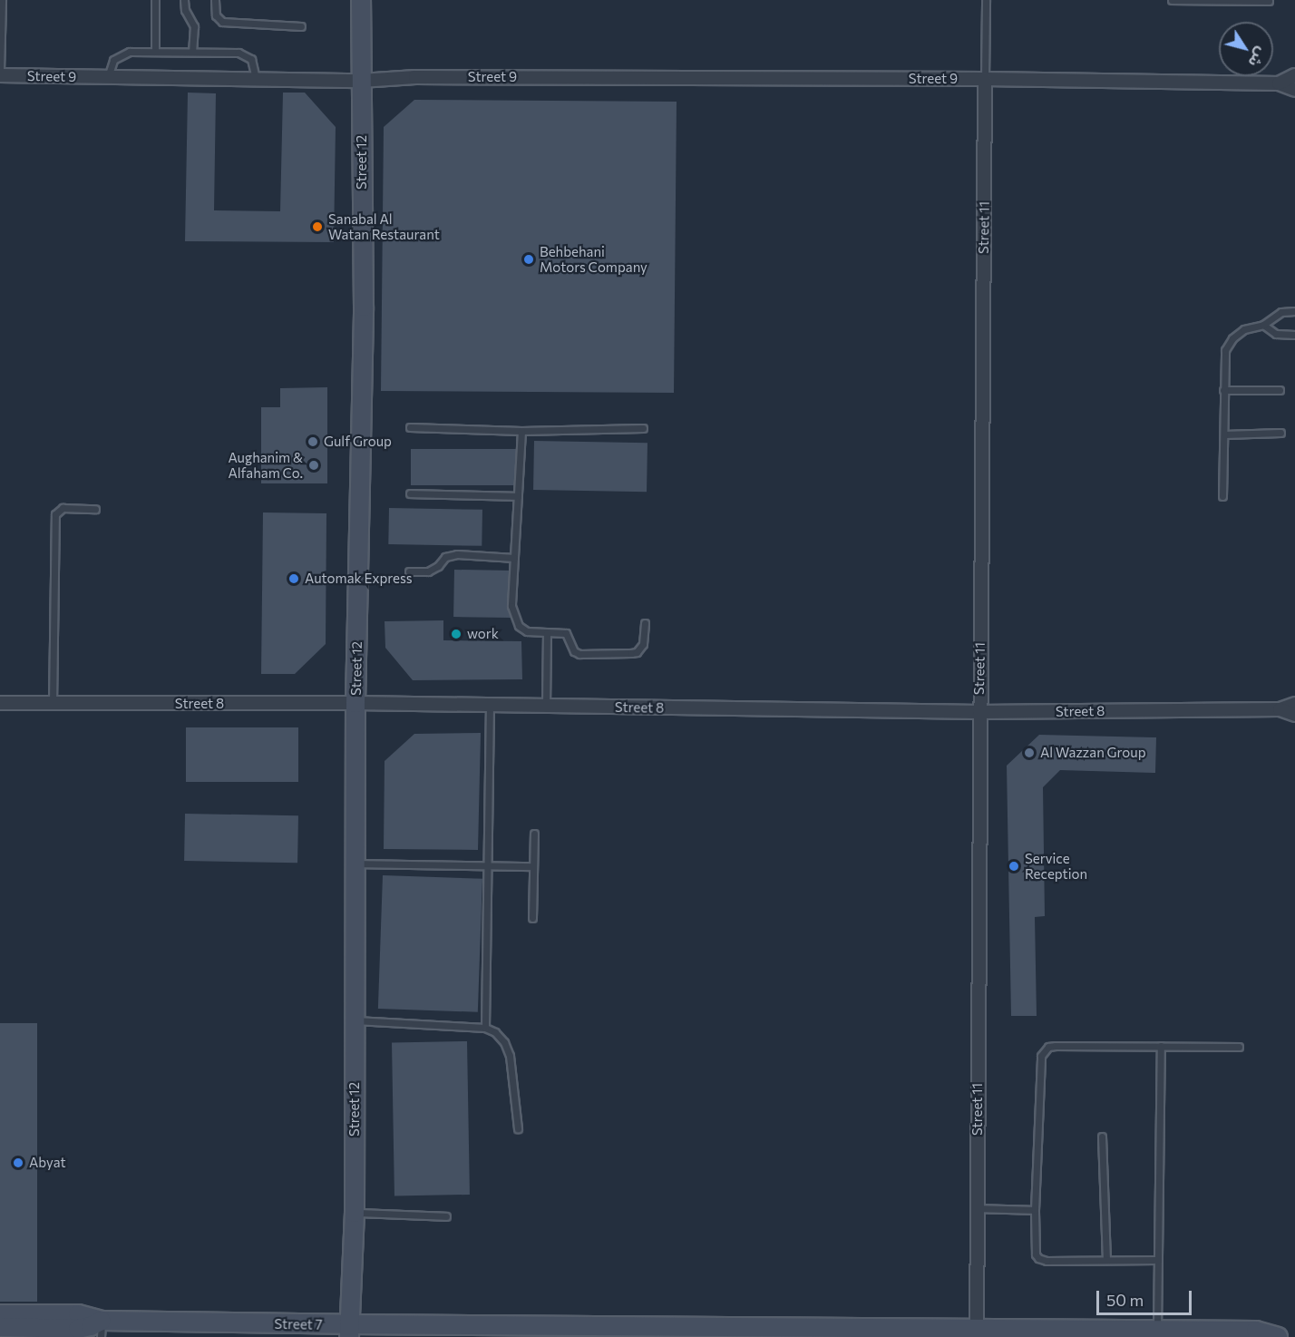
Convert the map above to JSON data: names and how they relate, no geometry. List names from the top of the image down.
{
  "streets": {
    "street": [
      "Street 9",
      "Street 12",
      "Street 11",
      "Street 8",
      "Street 7"
    ]
  },
  "crossings": [
    ["Street 9", "Street 12"],
    ["Street 9", "Street 11"],
    ["Street 12", "Street 8"],
    ["Street 12", "Street 7"],
    ["Street 11", "Street 8"],
    ["Street 11", "Street 7"]
  ],
  "places": [
    "Sanabal Al Watan Restaurant",
    "Behbehani Motors Company",
    "Gulf Group",
    "Aughanim & Alfaham Co.",
    "Automak Express",
    "work",
    "Al Wazzan Group",
    "Service Reception",
    "Abyat"
  ],
  "scale_bar": "50 m",
  "north": "bottom right"
}
